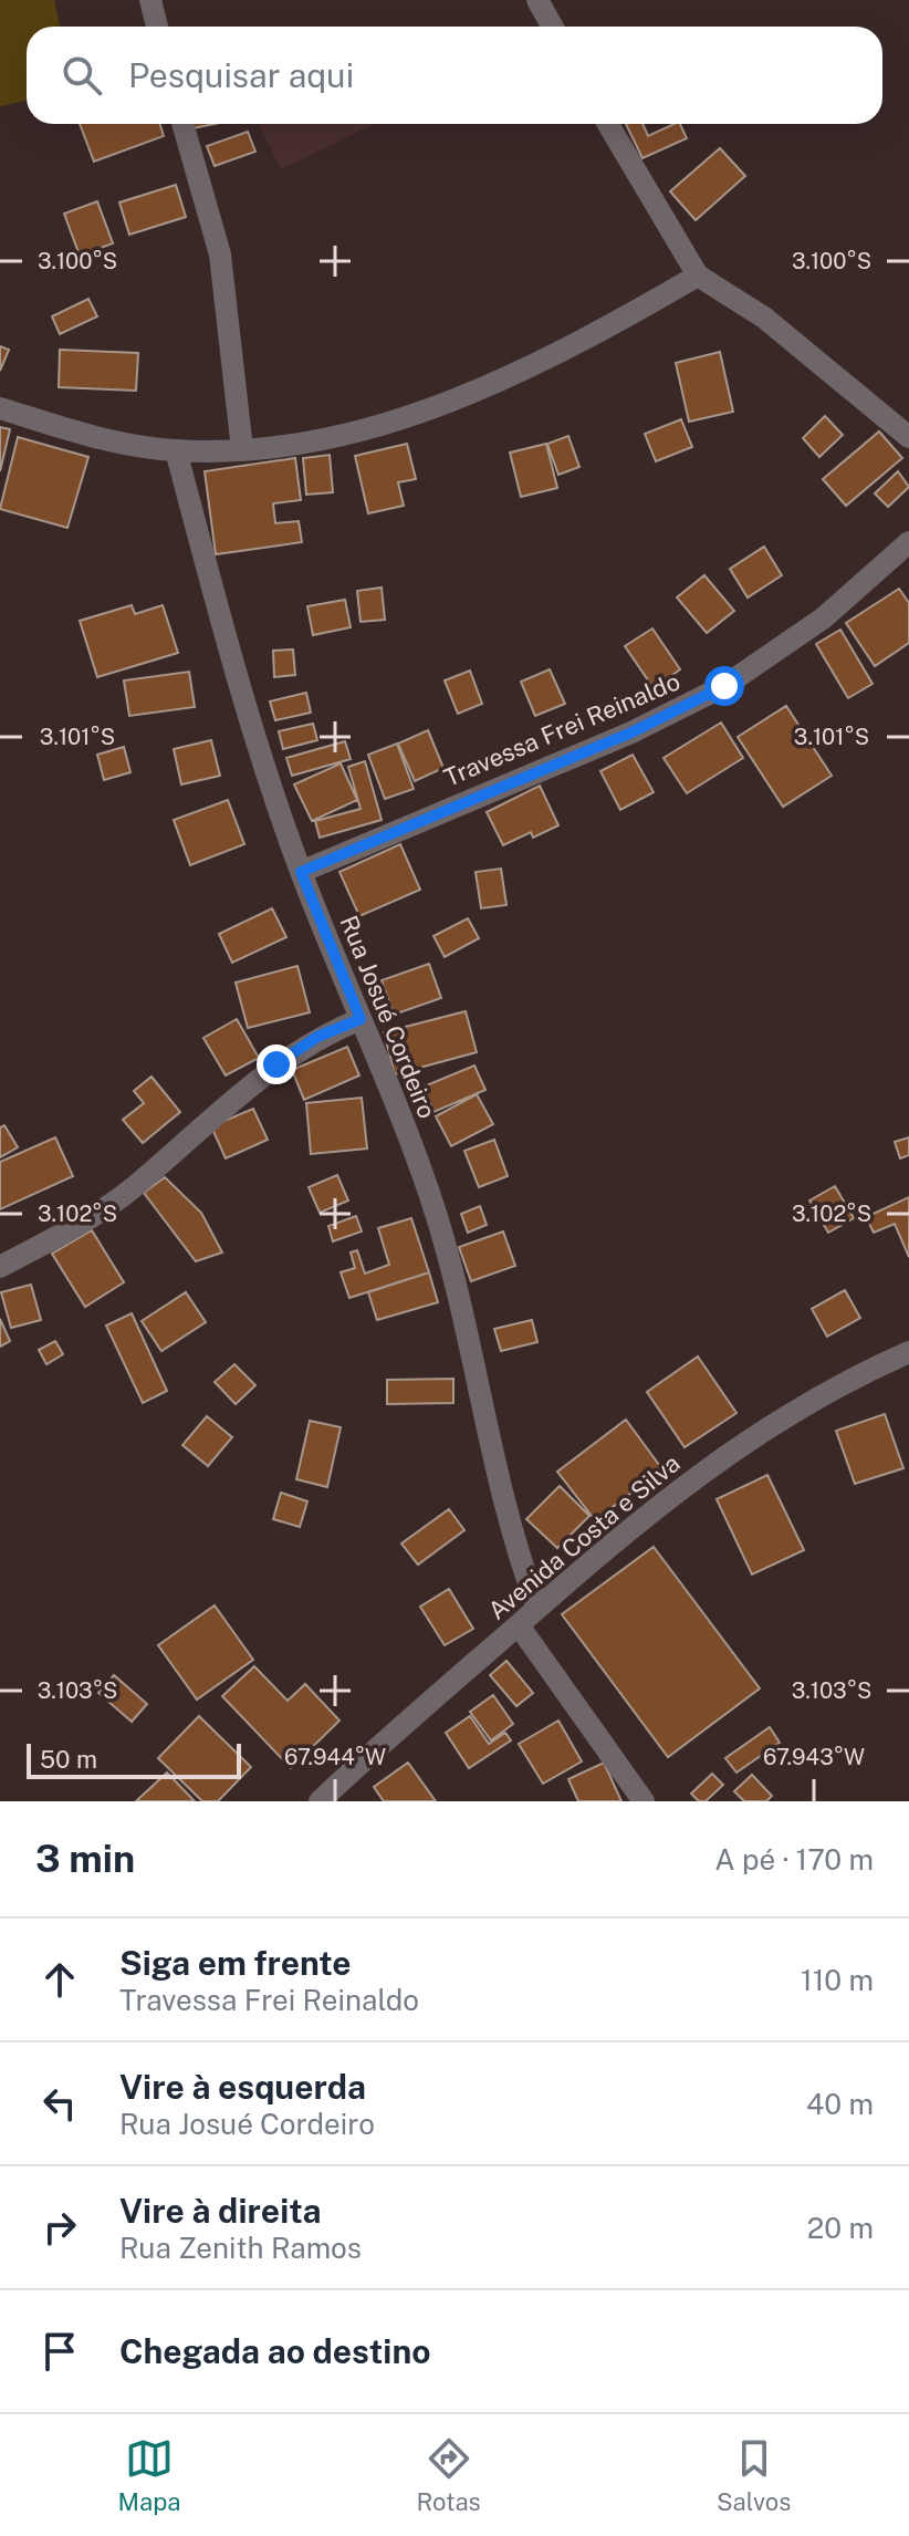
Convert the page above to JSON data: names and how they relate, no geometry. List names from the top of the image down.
{
  "streets": {
    "street": ["Travessa Frei Reinaldo", "Rua Josué Cordeiro", "Avenida Costa e Silva"]
  },
  "crossings": [
    ["Travessa Frei Reinaldo", "Rua Josué Cordeiro"],
    ["Rua Josué Cordeiro", "Avenida Costa e Silva"]
  ],
  "scale_bar": "50 m",
  "page": {
    "search": "Pesquisar aqui",
    "scale": "50 m",
    "heading": ["3 min", "A pé · 170 m"],
    "list": [
      ["Siga em frente", "Travessa Frei Reinaldo", "110 m"],
      ["Vire à esquerda", "Rua Josué Cordeiro", "40 m"],
      ["Vire à direita", "Rua Zenith Ramos", "20 m"],
      "Chegada ao destino"
    ],
    "nav": ["Mapa", "Rotas", "Salvos"]
  },
  "coordinates": [
    "3.100°S",
    "3.101°S",
    "3.102°S",
    "3.103°S",
    "67.944°W",
    "67.943°W"
  ]
}
